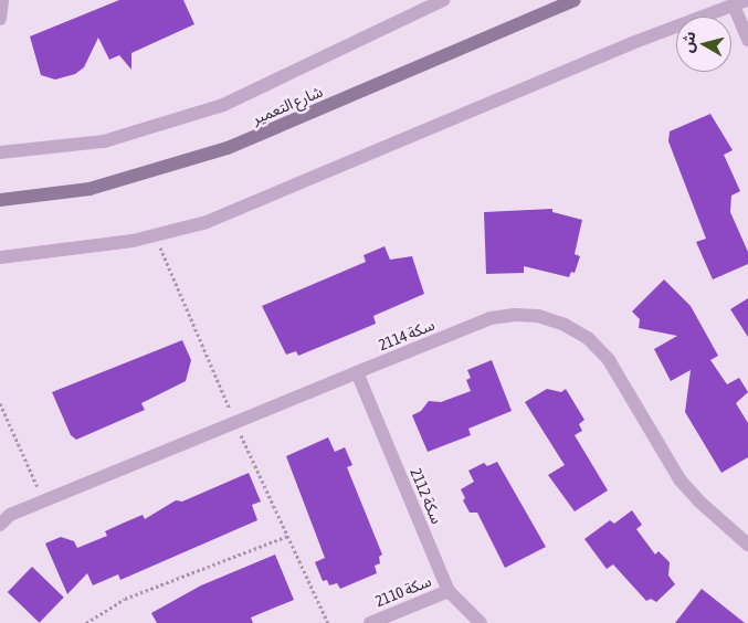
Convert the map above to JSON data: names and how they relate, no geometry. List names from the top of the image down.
{
  "streets": {
    "main road": ["شارع التعمير"],
    "street": ["سكة 2114", "سكة 2112", "سكة 2110"]
  },
  "crossings": [
    ["سكة 2114", "سكة 2112"],
    ["سكة 2112", "سكة 2110"]
  ],
  "north": "left"
}
